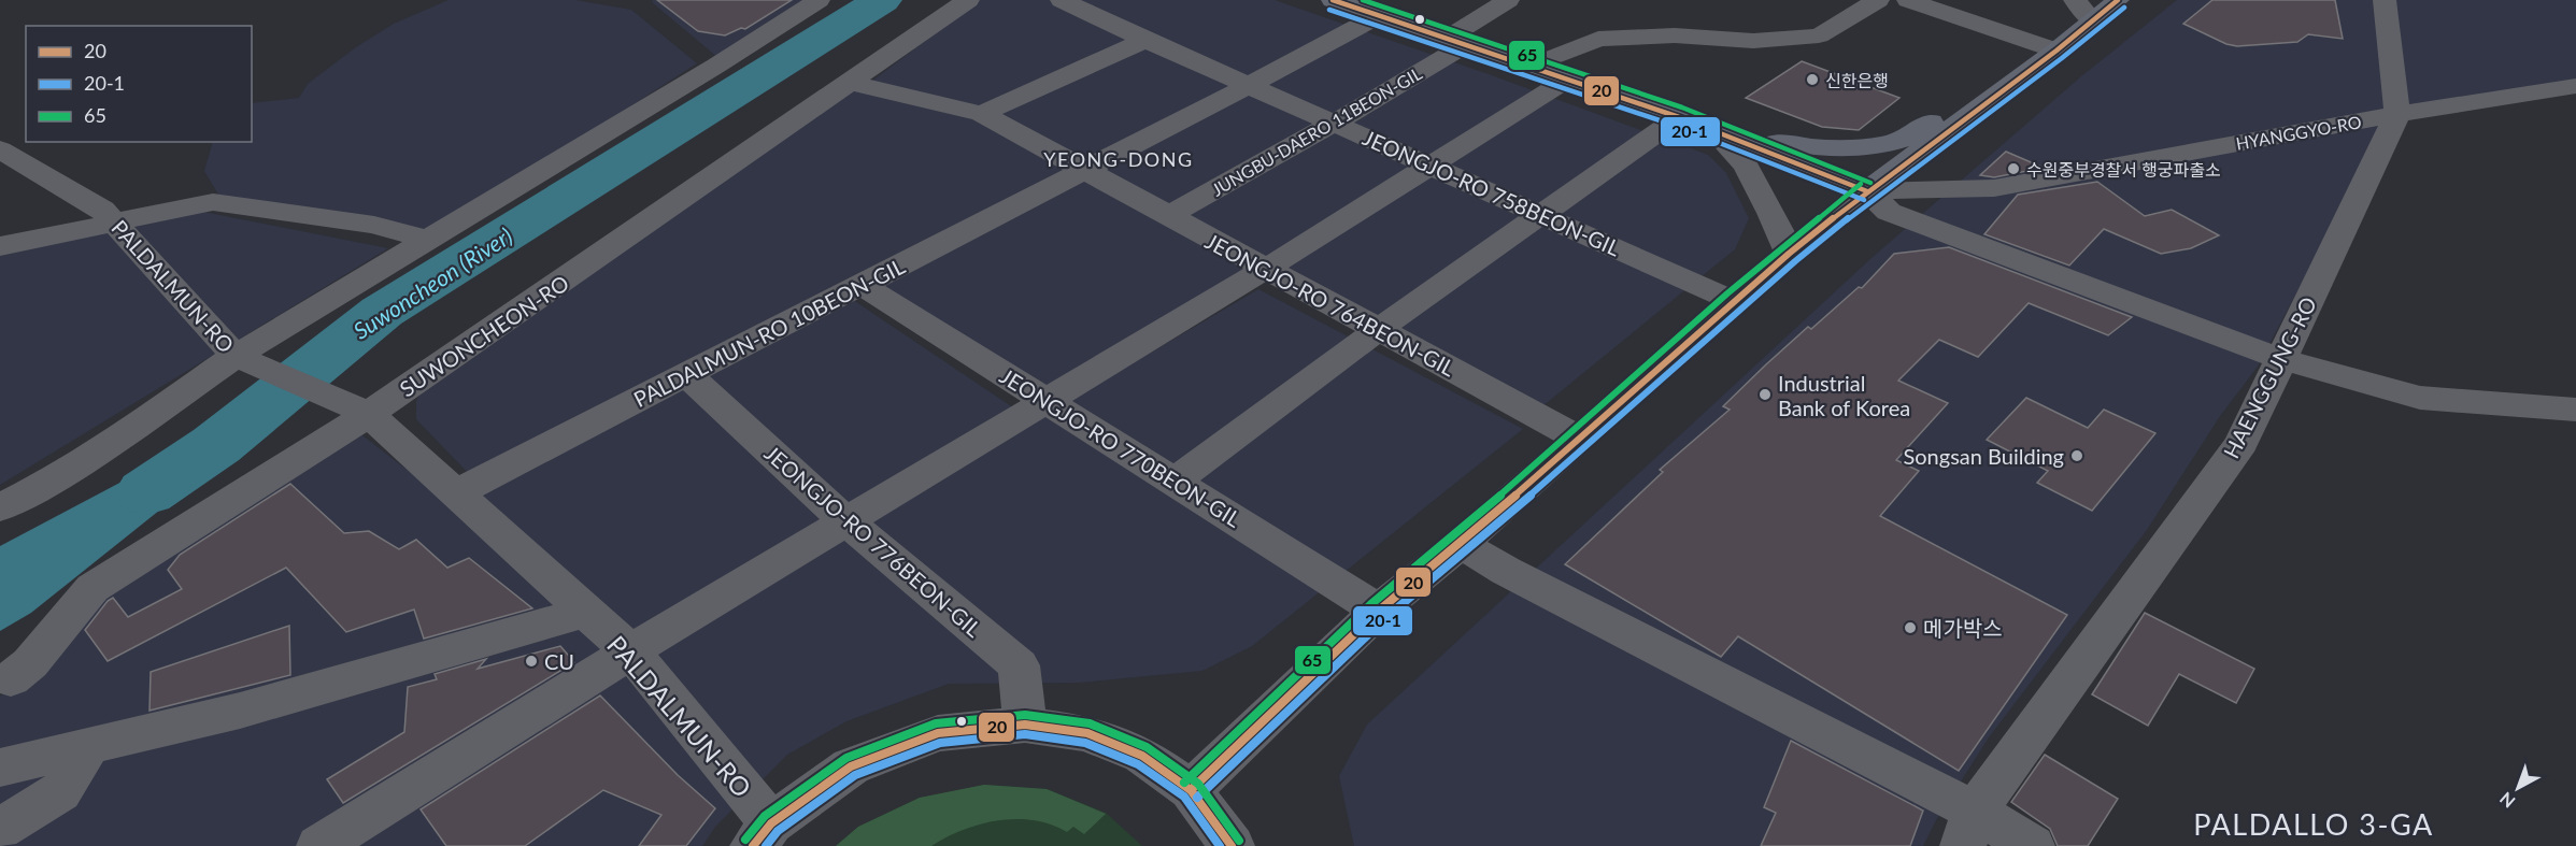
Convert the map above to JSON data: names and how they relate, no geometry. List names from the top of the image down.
{
  "streets": {
    "street": [
      "JUNGBU-DAERO 11BEON-GIL",
      "HYANGGYO-RO",
      "JEONGJO-RO 758BEON-GIL",
      "PALDALMUN-RO",
      "JEONGJO-RO 764BEON-GIL",
      "PALDALMUN-RO 10BEON-GIL",
      "SUWONCHEON-RO",
      "HAENGGUNG-RO",
      "JEONGJO-RO 770BEON-GIL",
      "JEONGJO-RO 776BEON-GIL"
    ]
  },
  "crossings": [
    ["JUNGBU-DAERO 11BEON-GIL", "JEONGJO-RO 758BEON-GIL"],
    ["JUNGBU-DAERO 11BEON-GIL", "JEONGJO-RO 764BEON-GIL"],
    ["HYANGGYO-RO", "HAENGGUNG-RO"],
    ["JEONGJO-RO 758BEON-GIL", "PALDALMUN-RO 10BEON-GIL"],
    ["PALDALMUN-RO", "PALDALMUN-RO 10BEON-GIL"],
    ["PALDALMUN-RO", "SUWONCHEON-RO"],
    ["JEONGJO-RO 764BEON-GIL", "PALDALMUN-RO 10BEON-GIL"],
    ["JEONGJO-RO 764BEON-GIL", "SUWONCHEON-RO"],
    ["PALDALMUN-RO 10BEON-GIL", "JEONGJO-RO 770BEON-GIL"],
    ["PALDALMUN-RO 10BEON-GIL", "JEONGJO-RO 776BEON-GIL"]
  ],
  "districts": ["YEONG-DONG", "PALDALLO 3-GA"],
  "water": ["Suwoncheon (River)"],
  "places": [
    "신한은행",
    "수원중부경찰서 행궁파출소",
    "Industrial Bank of Korea",
    "Songsan Building",
    "메가박스",
    "CU"
  ],
  "lines": ["transit line 20", "transit line 65", "transit line 20-1"],
  "legend": ["20", "20-1", "65"],
  "north": "bottom left"
}
